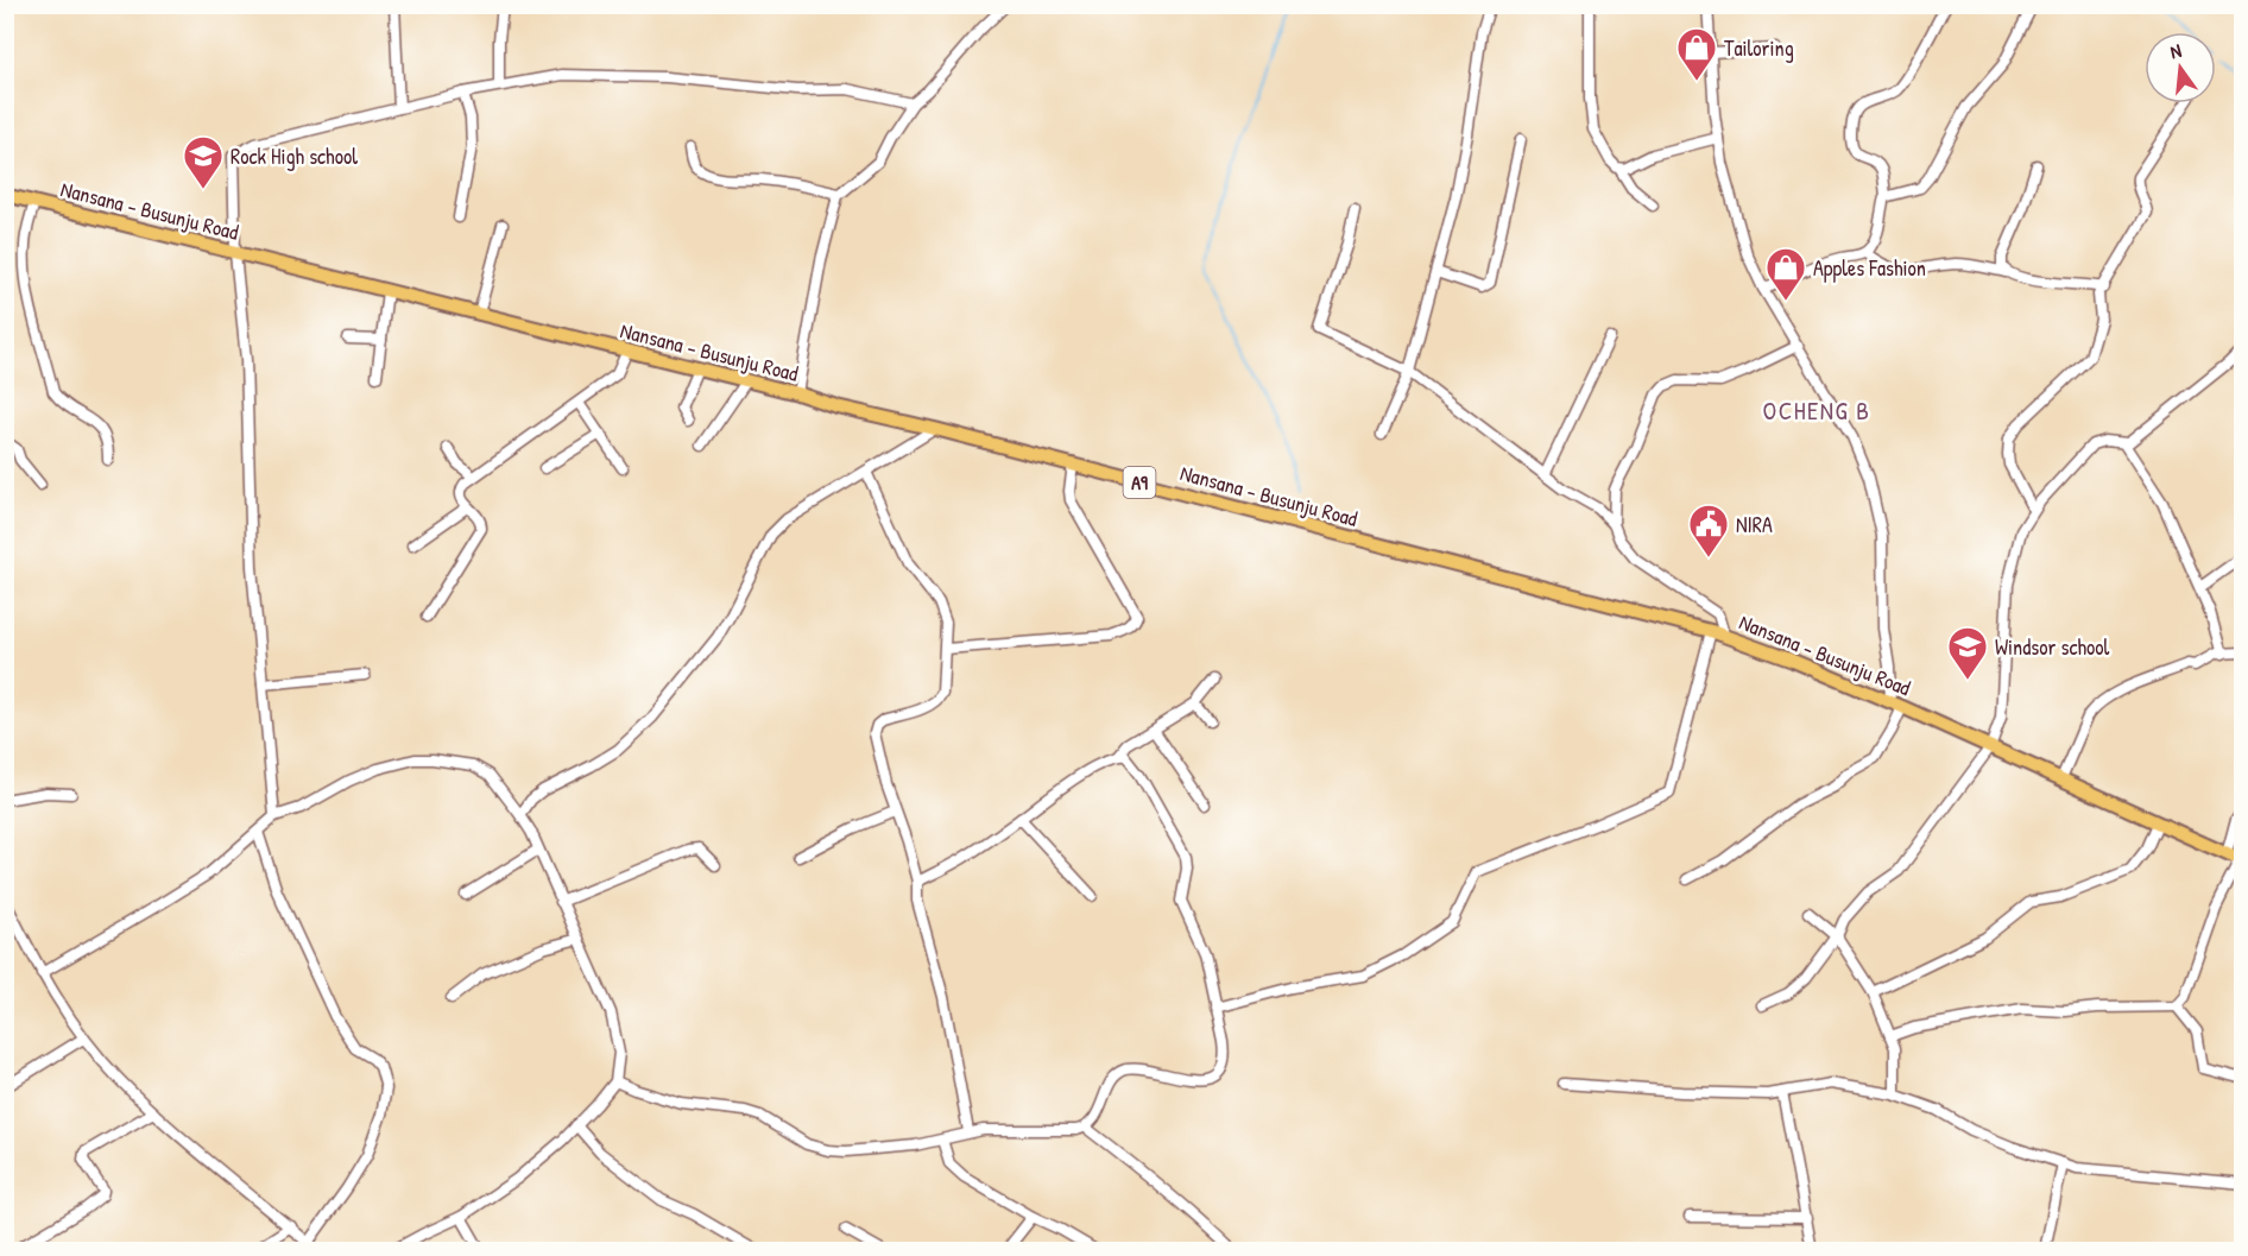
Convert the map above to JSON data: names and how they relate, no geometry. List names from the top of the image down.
{
  "streets": {
    "main road": ["Nansana - Busunju Road", "A9"]
  },
  "districts": ["OCHENG B"],
  "places": {
    "shop": ["Tailoring", "Apples Fashion"],
    "school or university": ["Rock High school", "Windsor school"],
    "public building": ["NIRA"]
  },
  "north": "top"
}
